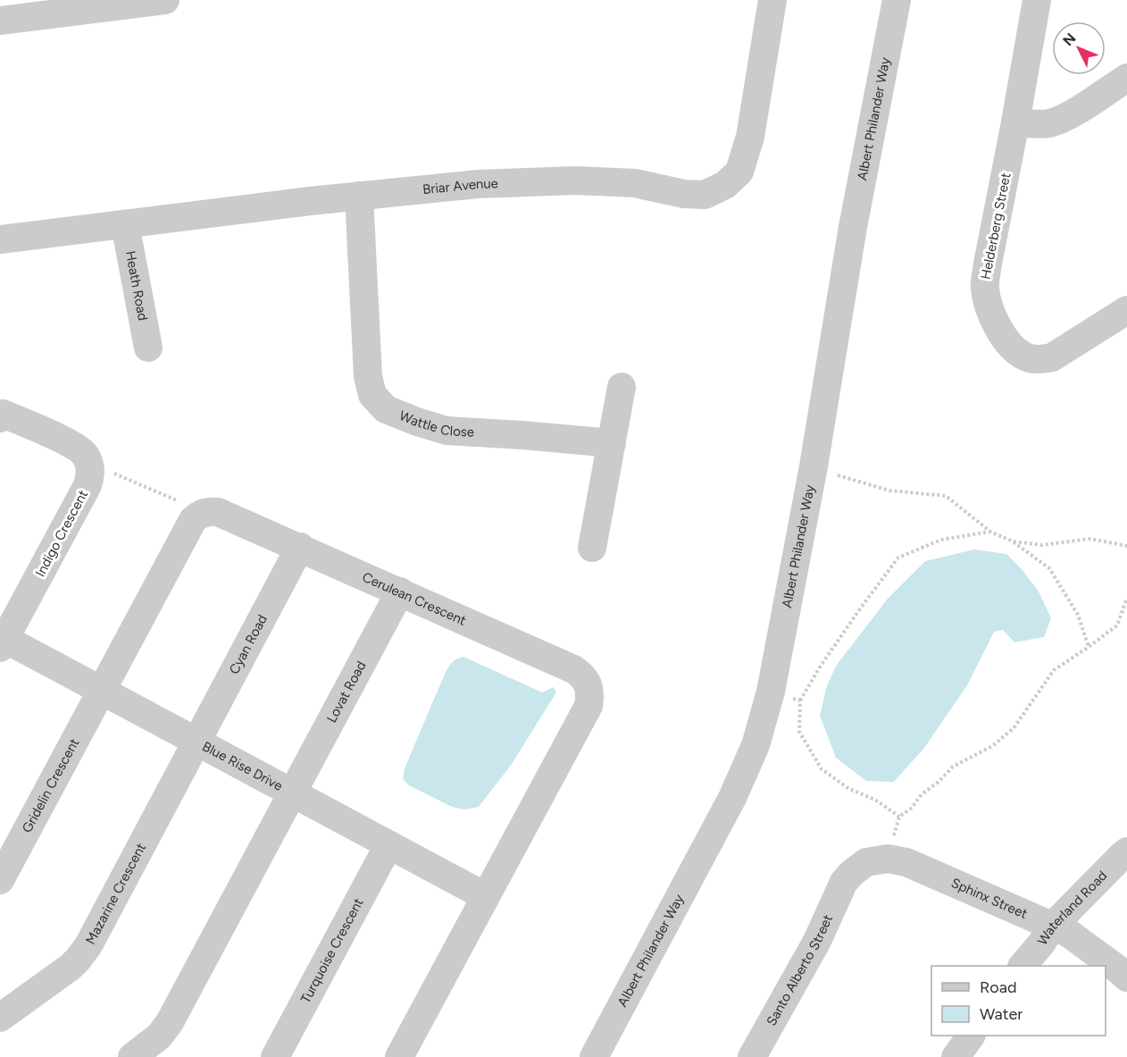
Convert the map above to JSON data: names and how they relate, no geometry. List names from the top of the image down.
{
  "streets": {
    "street": [
      "Albert Philander Way",
      "Briar Avenue",
      "Helderberg Street",
      "Heath Road",
      "Wattle Close",
      "Indigo Crescent",
      "Cerulean Crescent",
      "Cyan Road",
      "Lovat Road",
      "Blue Rise Drive",
      "Gridelin Crescent",
      "Mazarine Crescent",
      "Sphinx Street",
      "Waterland Road",
      "Turquoise Crescent",
      "Santo Alberto Street"
    ]
  },
  "crossings": [
    ["Briar Avenue", "Heath Road"],
    ["Briar Avenue", "Wattle Close"],
    ["Indigo Crescent", "Blue Rise Drive"],
    ["Cerulean Crescent", "Cyan Road"],
    ["Cerulean Crescent", "Lovat Road"],
    ["Cerulean Crescent", "Blue Rise Drive"],
    ["Cyan Road", "Blue Rise Drive"],
    ["Cyan Road", "Mazarine Crescent"],
    ["Lovat Road", "Blue Rise Drive"],
    ["Blue Rise Drive", "Gridelin Crescent"],
    ["Blue Rise Drive", "Mazarine Crescent"],
    ["Blue Rise Drive", "Turquoise Crescent"],
    ["Sphinx Street", "Waterland Road"],
    ["Sphinx Street", "Santo Alberto Street"]
  ],
  "legend": ["Road", "Water"],
  "north": "top left"
}
